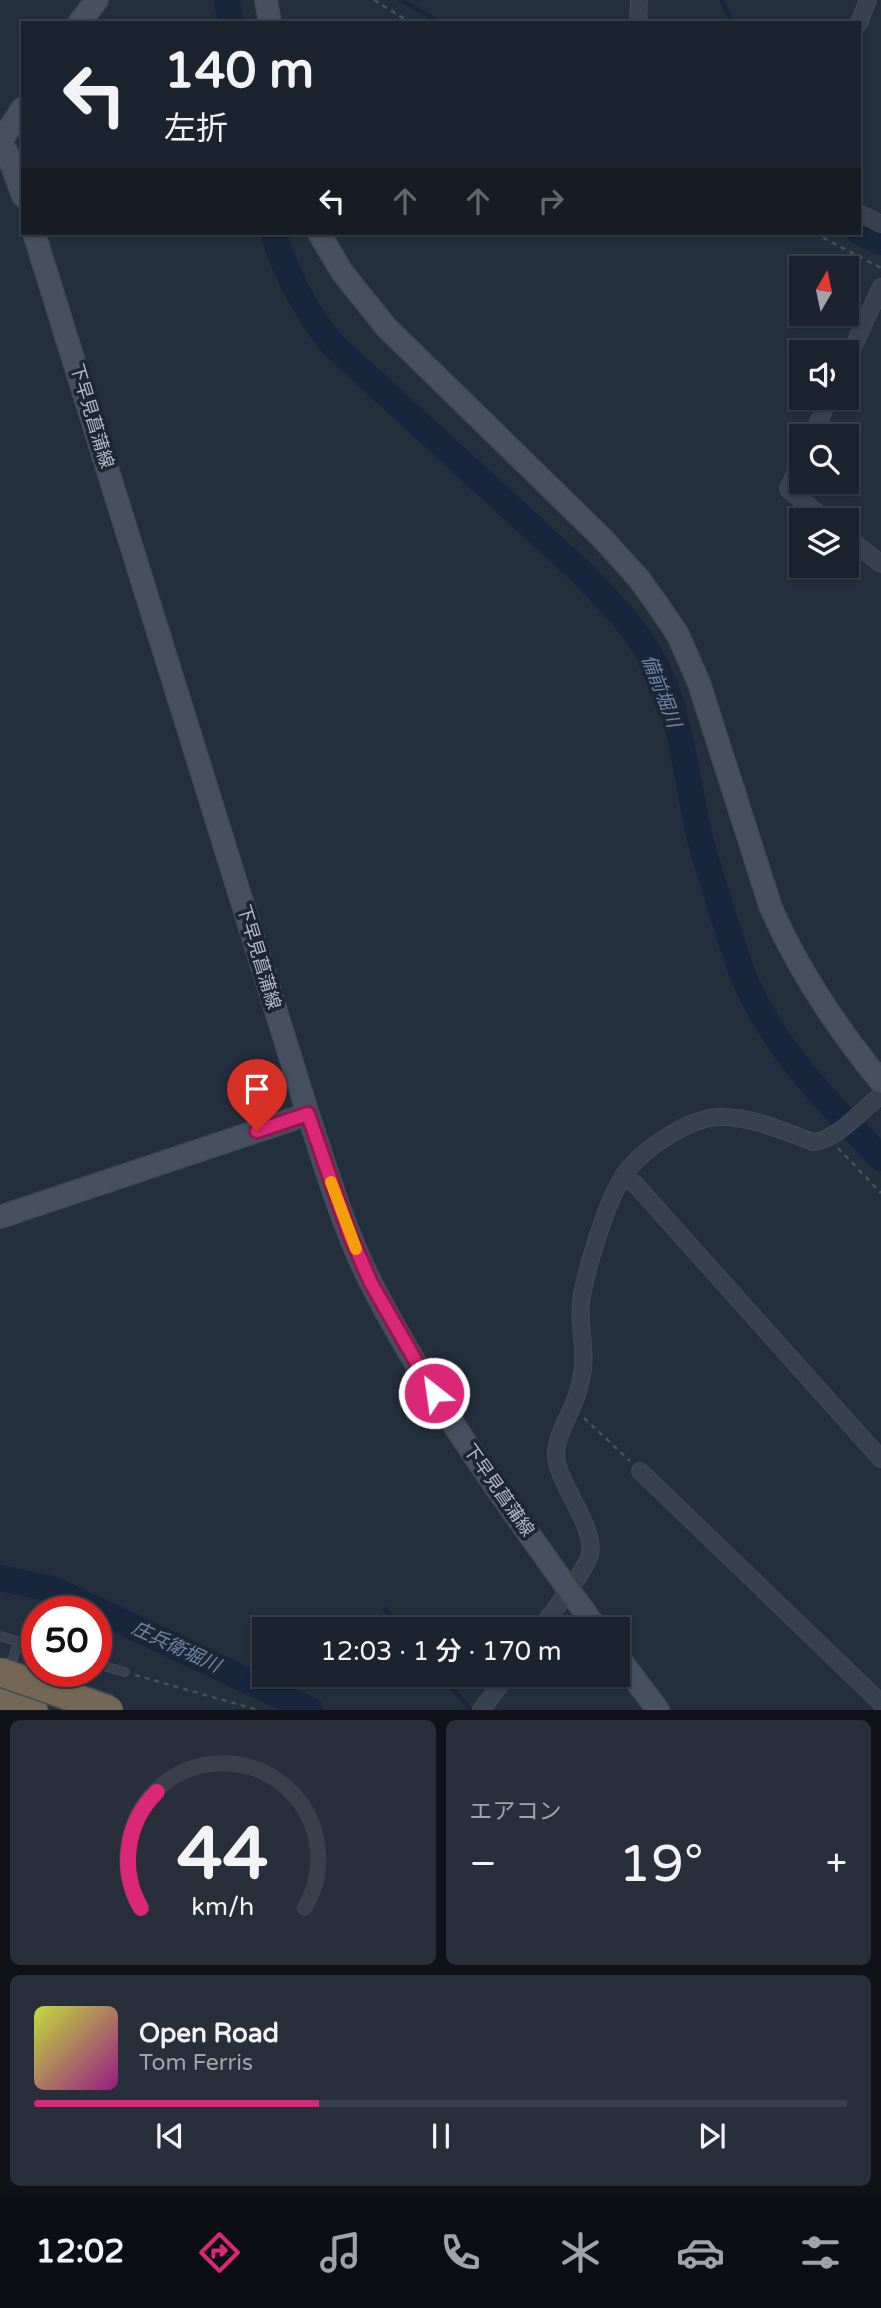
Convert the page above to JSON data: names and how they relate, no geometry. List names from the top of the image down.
{
  "streets": {
    "main road": ["下早見菖蒲線"]
  },
  "water": ["備前堀川", "庄兵衛堀川"],
  "north": "top",
  "page": {
    "turn": ["140 m", "左折"],
    "limit": "50",
    "trip": "12:03 · 1 分 · 170 m",
    "tile": "エアコン",
    "heat": ["−", "19°", "+"],
    "song": ["Open Road", "Tom Ferris"],
    "tabs": "12:02",
    "gauge": ["44", "km/h"]
  }
}
